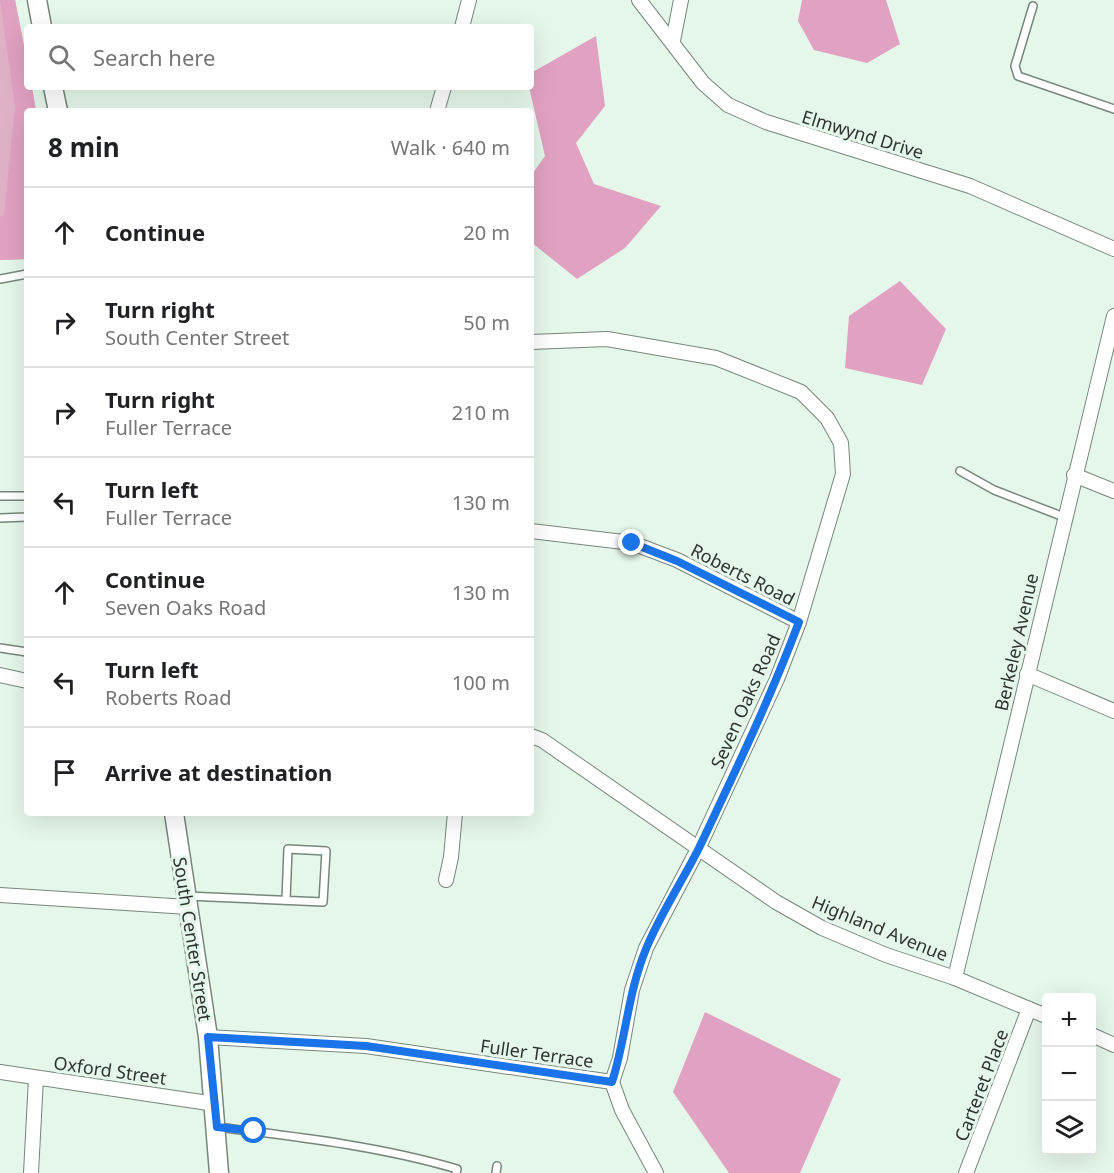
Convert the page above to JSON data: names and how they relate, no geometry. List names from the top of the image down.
{
  "streets": {
    "main road": ["South Center Street"],
    "street": [
      "Elmwynd Drive",
      "Roberts Road",
      "Berkeley Avenue",
      "Seven Oaks Road",
      "Highland Avenue",
      "Fuller Terrace",
      "Oxford Street",
      "Carteret Place"
    ]
  },
  "crossings": [
    ["Roberts Road", "Seven Oaks Road"],
    ["Berkeley Avenue", "Highland Avenue"],
    ["Seven Oaks Road", "Highland Avenue"],
    ["Seven Oaks Road", "Fuller Terrace"],
    ["Highland Avenue", "Fuller Terrace"],
    ["Highland Avenue", "Carteret Place"],
    ["South Center Street", "Fuller Terrace"],
    ["South Center Street", "Oxford Street"]
  ],
  "page": {
    "search": "Search here",
    "heading": ["8 min", "Walk · 640 m"],
    "list": [
      ["Continue", "20 m"],
      ["Turn right", "South Center Street", "50 m"],
      ["Turn right", "Fuller Terrace", "210 m"],
      ["Turn left", "Fuller Terrace", "130 m"],
      ["Continue", "Seven Oaks Road", "130 m"],
      ["Turn left", "Roberts Road", "100 m"],
      "Arrive at destination"
    ],
    "map_buttons": ["+", "−"]
  }
}
